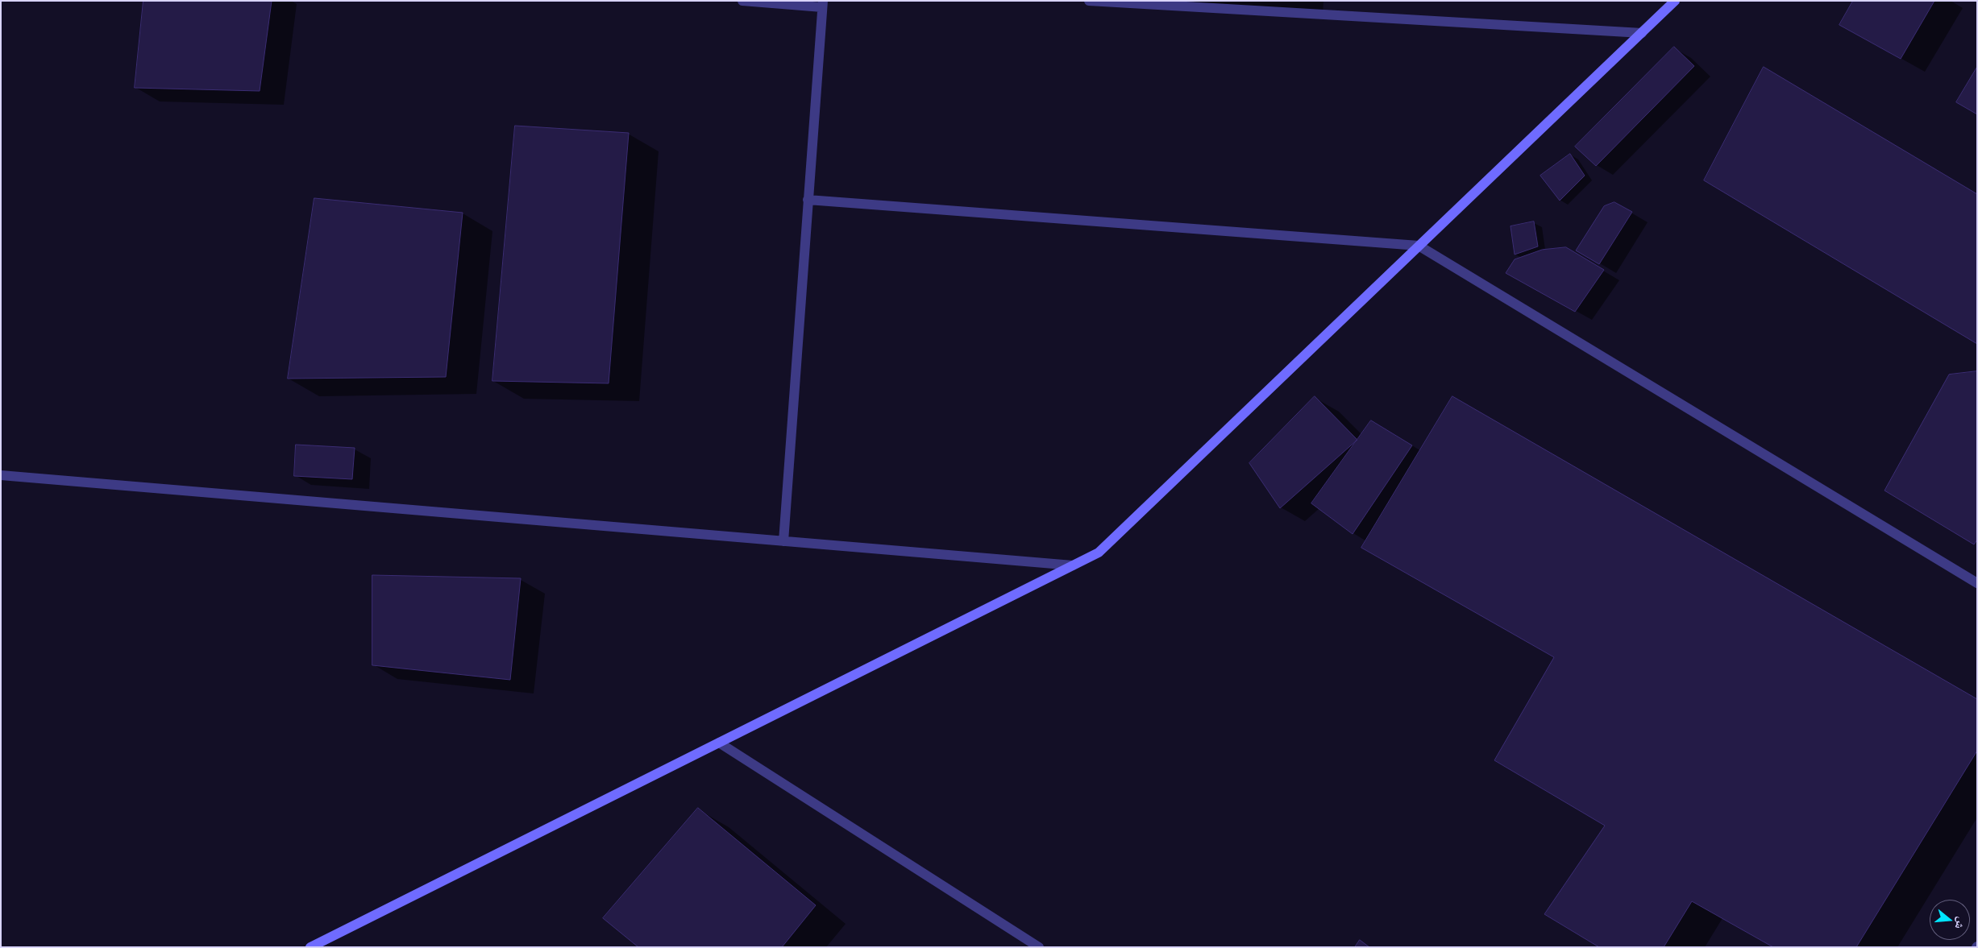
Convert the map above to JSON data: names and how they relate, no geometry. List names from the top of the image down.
{
  "north": "right"
}
